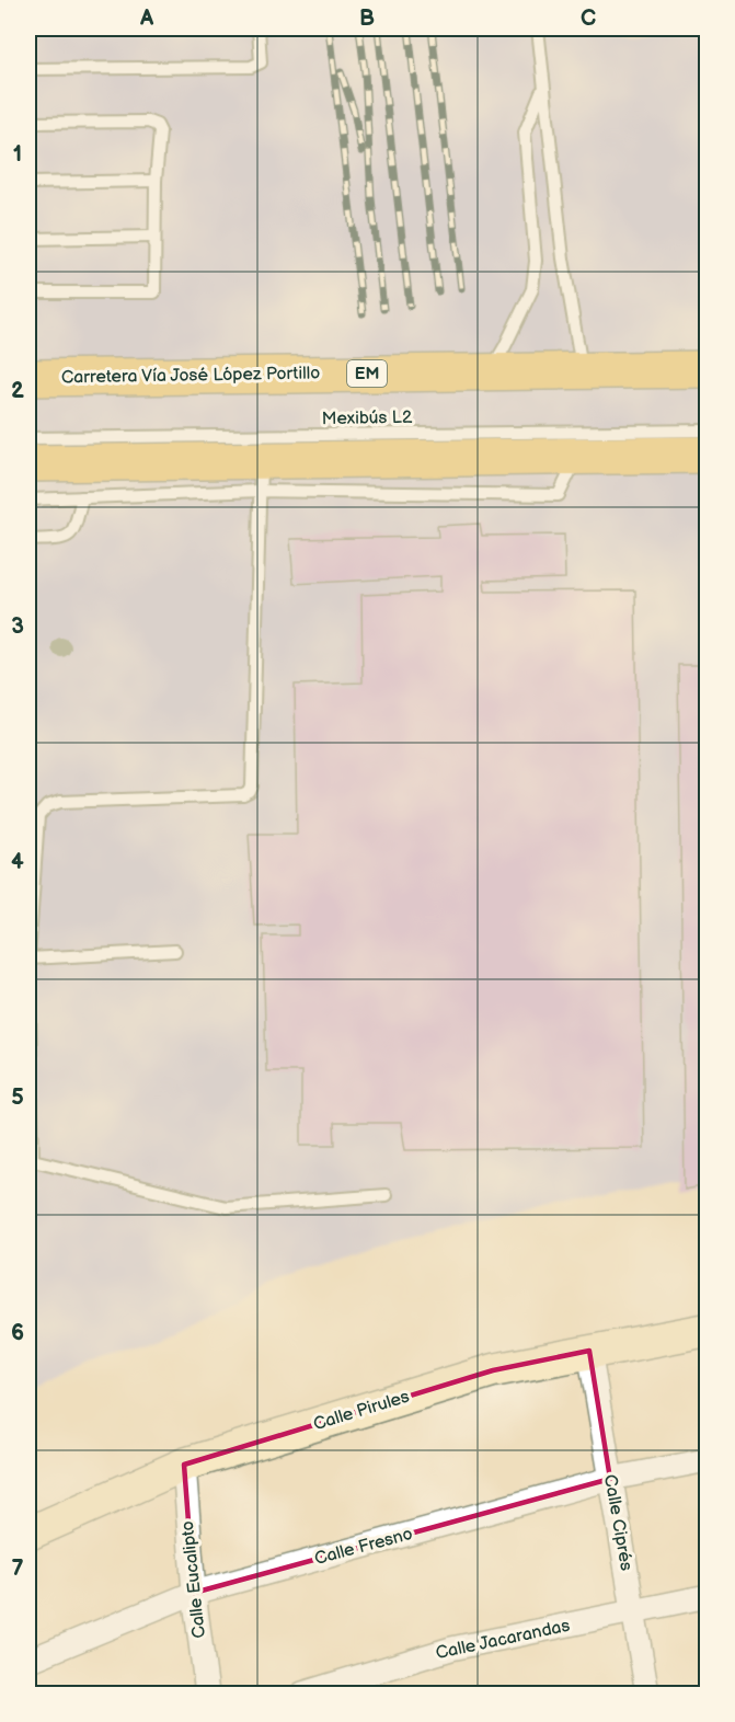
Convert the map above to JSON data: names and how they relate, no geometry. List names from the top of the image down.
{
  "streets": {
    "main road": ["EM", "Carretera Vía José López Portillo", "Calle Pirules"],
    "street": [
      "Calle Ciprés",
      "Calle Fresno",
      "Calle Eucalipto",
      "Calle Jacarandas"
    ],
    "lane": ["Mexibús L2"]
  },
  "crossings": [
    ["Calle Pirules", "Calle Ciprés"],
    ["Calle Pirules", "Calle Eucalipto"],
    ["Calle Ciprés", "Calle Fresno"],
    ["Calle Ciprés", "Calle Jacarandas"],
    ["Calle Fresno", "Calle Eucalipto"]
  ],
  "grid": {
    "columns": ["A", "B", "C"],
    "rows": [
      "1",
      "2",
      "3",
      "4",
      "5",
      "6",
      "7"
    ]
  }
}
